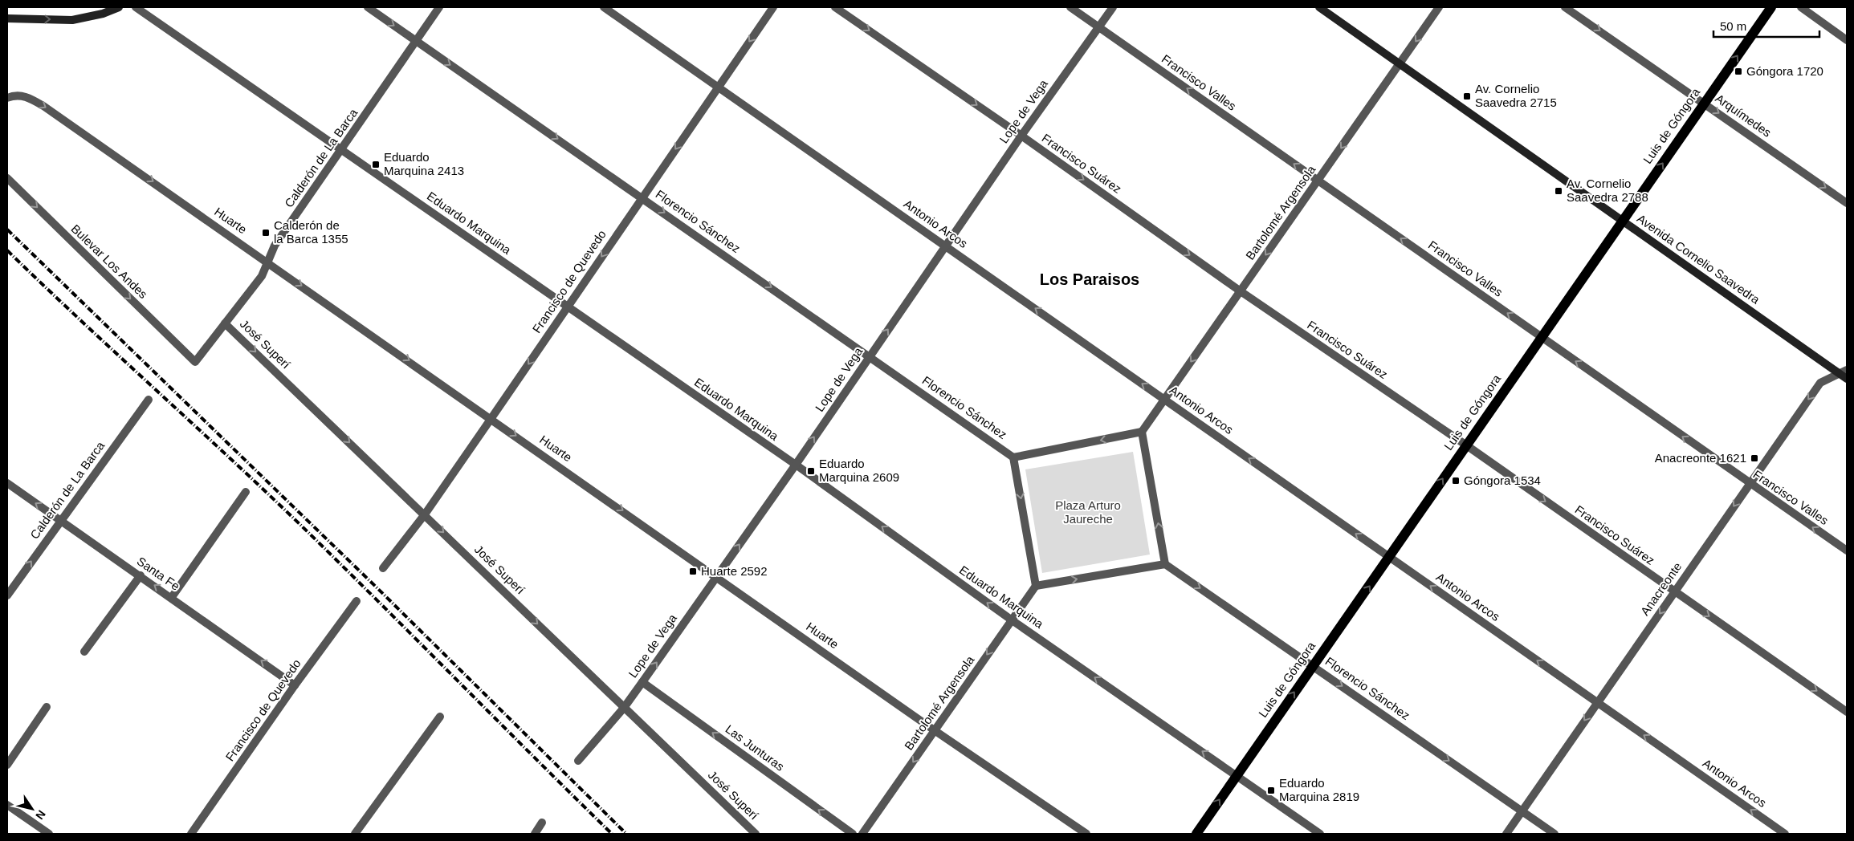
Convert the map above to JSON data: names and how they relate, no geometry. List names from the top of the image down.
{
  "streets": {
    "main road": ["Luis de Góngora", "Avenida Cornelio Saavedra"],
    "street": [
      "Francisco Valles",
      "Lope de Vega",
      "Arquímedes",
      "Calderón de La Barca",
      "Francisco Suárez",
      "Bartolomé Argensola",
      "Huarte",
      "Florencio Sánchez",
      "Eduardo Marquina",
      "Antonio Arcos",
      "Bulevar Los Andes",
      "Francisco de Quevedo",
      "José Superí",
      "Santa Fe",
      "Anacreonte",
      "Las Junturas"
    ]
  },
  "crossings": [
    ["Francisco Valles", "Lope de Vega"],
    ["Francisco Valles", "Luis de Góngora"],
    ["Francisco Valles", "Bartolomé Argensola"],
    ["Francisco Valles", "Anacreonte"],
    ["Lope de Vega", "Francisco Suárez"],
    ["Lope de Vega", "Huarte"],
    ["Lope de Vega", "Florencio Sánchez"],
    ["Lope de Vega", "Eduardo Marquina"],
    ["Lope de Vega", "Antonio Arcos"],
    ["Lope de Vega", "José Superí"],
    ["Lope de Vega", "Las Junturas"],
    ["Arquímedes", "Luis de Góngora"],
    ["Luis de Góngora", "Francisco Suárez"],
    ["Luis de Góngora", "Florencio Sánchez"],
    ["Luis de Góngora", "Eduardo Marquina"],
    ["Luis de Góngora", "Antonio Arcos"],
    ["Luis de Góngora", "Avenida Cornelio Saavedra"],
    ["Calderón de La Barca", "Huarte"],
    ["Calderón de La Barca", "Florencio Sánchez"],
    ["Calderón de La Barca", "Eduardo Marquina"],
    ["Calderón de La Barca", "Bulevar Los Andes"],
    ["Calderón de La Barca", "José Superí"],
    ["Calderón de La Barca", "Santa Fe"],
    ["Francisco Suárez", "Bartolomé Argensola"],
    ["Francisco Suárez", "Anacreonte"],
    ["Bartolomé Argensola", "Huarte"],
    ["Bartolomé Argensola", "Eduardo Marquina"],
    ["Bartolomé Argensola", "Antonio Arcos"],
    ["Bartolomé Argensola", "Avenida Cornelio Saavedra"],
    ["Huarte", "Francisco de Quevedo"],
    ["Florencio Sánchez", "Francisco de Quevedo"],
    ["Florencio Sánchez", "Anacreonte"],
    ["Eduardo Marquina", "Francisco de Quevedo"],
    ["Antonio Arcos", "Francisco de Quevedo"],
    ["Antonio Arcos", "Anacreonte"],
    ["Avenida Cornelio Saavedra", "Anacreonte"],
    ["Francisco de Quevedo", "José Superí"],
    ["Francisco de Quevedo", "Santa Fe"]
  ],
  "one_way": [
    "Francisco Valles",
    "Lope de Vega",
    "Arquímedes",
    "Luis de Góngora",
    "Francisco Suárez",
    "Bartolomé Argensola",
    "Huarte",
    "Florencio Sánchez",
    "Eduardo Marquina",
    "Antonio Arcos",
    "Bulevar Los Andes",
    "Francisco de Quevedo",
    "José Superí",
    "Santa Fe",
    "Anacreonte",
    "Las Junturas"
  ],
  "districts": ["Los Paraisos"],
  "parks": ["Plaza Arturo Jaureche"],
  "places": {
    "transit": [
      "Góngora 1720",
      "Av. Cornelio Saavedra 2715",
      "Eduardo Marquina 2413",
      "Av. Cornelio Saavedra 2788",
      "Calderón de la Barca 1355",
      "Anacreonte 1621",
      "Eduardo Marquina 2609",
      "Góngora 1534",
      "Huarte 2592",
      "Eduardo Marquina 2819"
    ]
  },
  "scale_bar": "50 m",
  "north": "bottom right"
}
